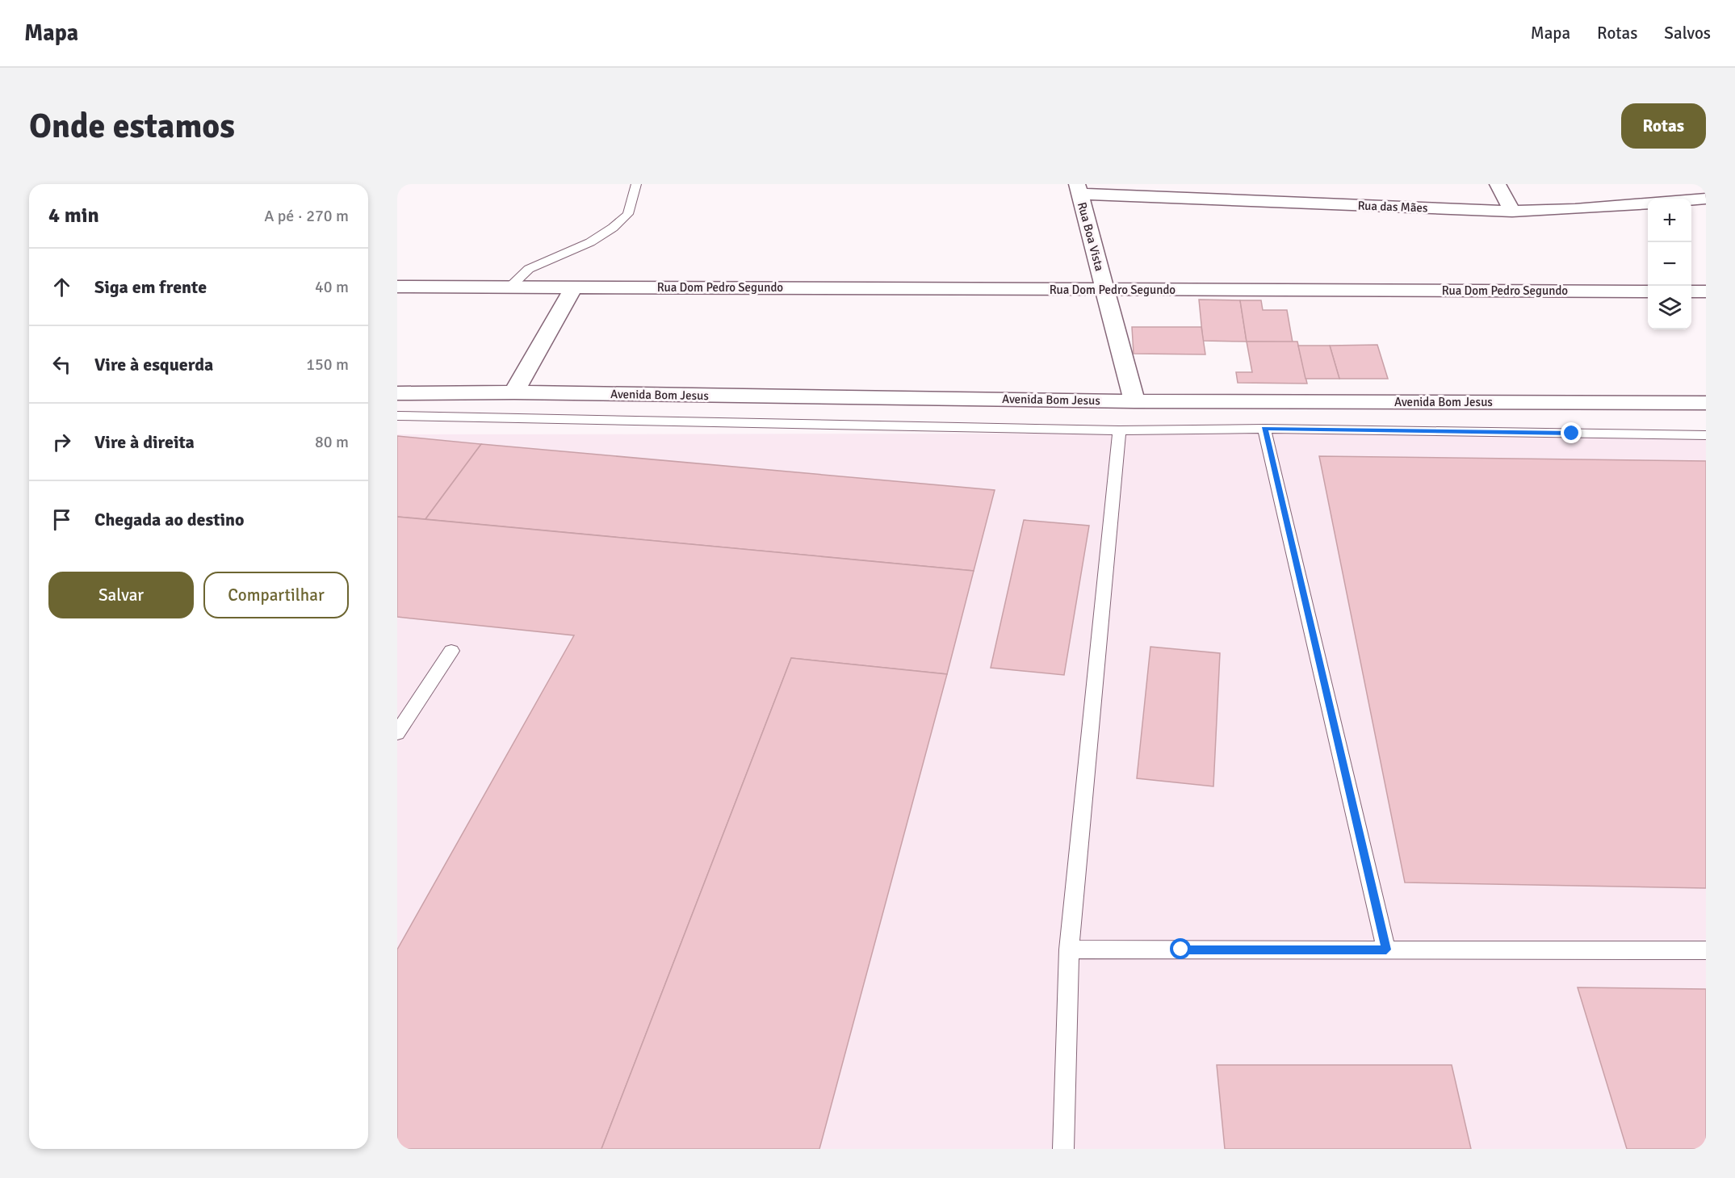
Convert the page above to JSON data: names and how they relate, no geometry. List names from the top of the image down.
{
  "streets": {
    "street": [
      "Rua das Mães",
      "Rua Boa Vista",
      "Rua Dom Pedro Segundo",
      "Avenida Bom Jesus"
    ]
  },
  "crossings": [
    ["Rua das Mães", "Rua Boa Vista"],
    ["Rua Boa Vista", "Rua Dom Pedro Segundo"],
    ["Rua Boa Vista", "Avenida Bom Jesus"]
  ],
  "page": {
    "header": "Mapa",
    "nav": ["Mapa", "Rotas", "Salvos"],
    "buttons": [
      "Rotas",
      ["Salvar", "Compartilhar"]
    ],
    "title": "Onde estamos",
    "heading": ["4 min", "A pé · 270 m"],
    "map_buttons": ["+", "−"],
    "list": [
      ["Siga em frente", "40 m"],
      ["Vire à esquerda", "150 m"],
      ["Vire à direita", "80 m"],
      "Chegada ao destino"
    ]
  }
}
